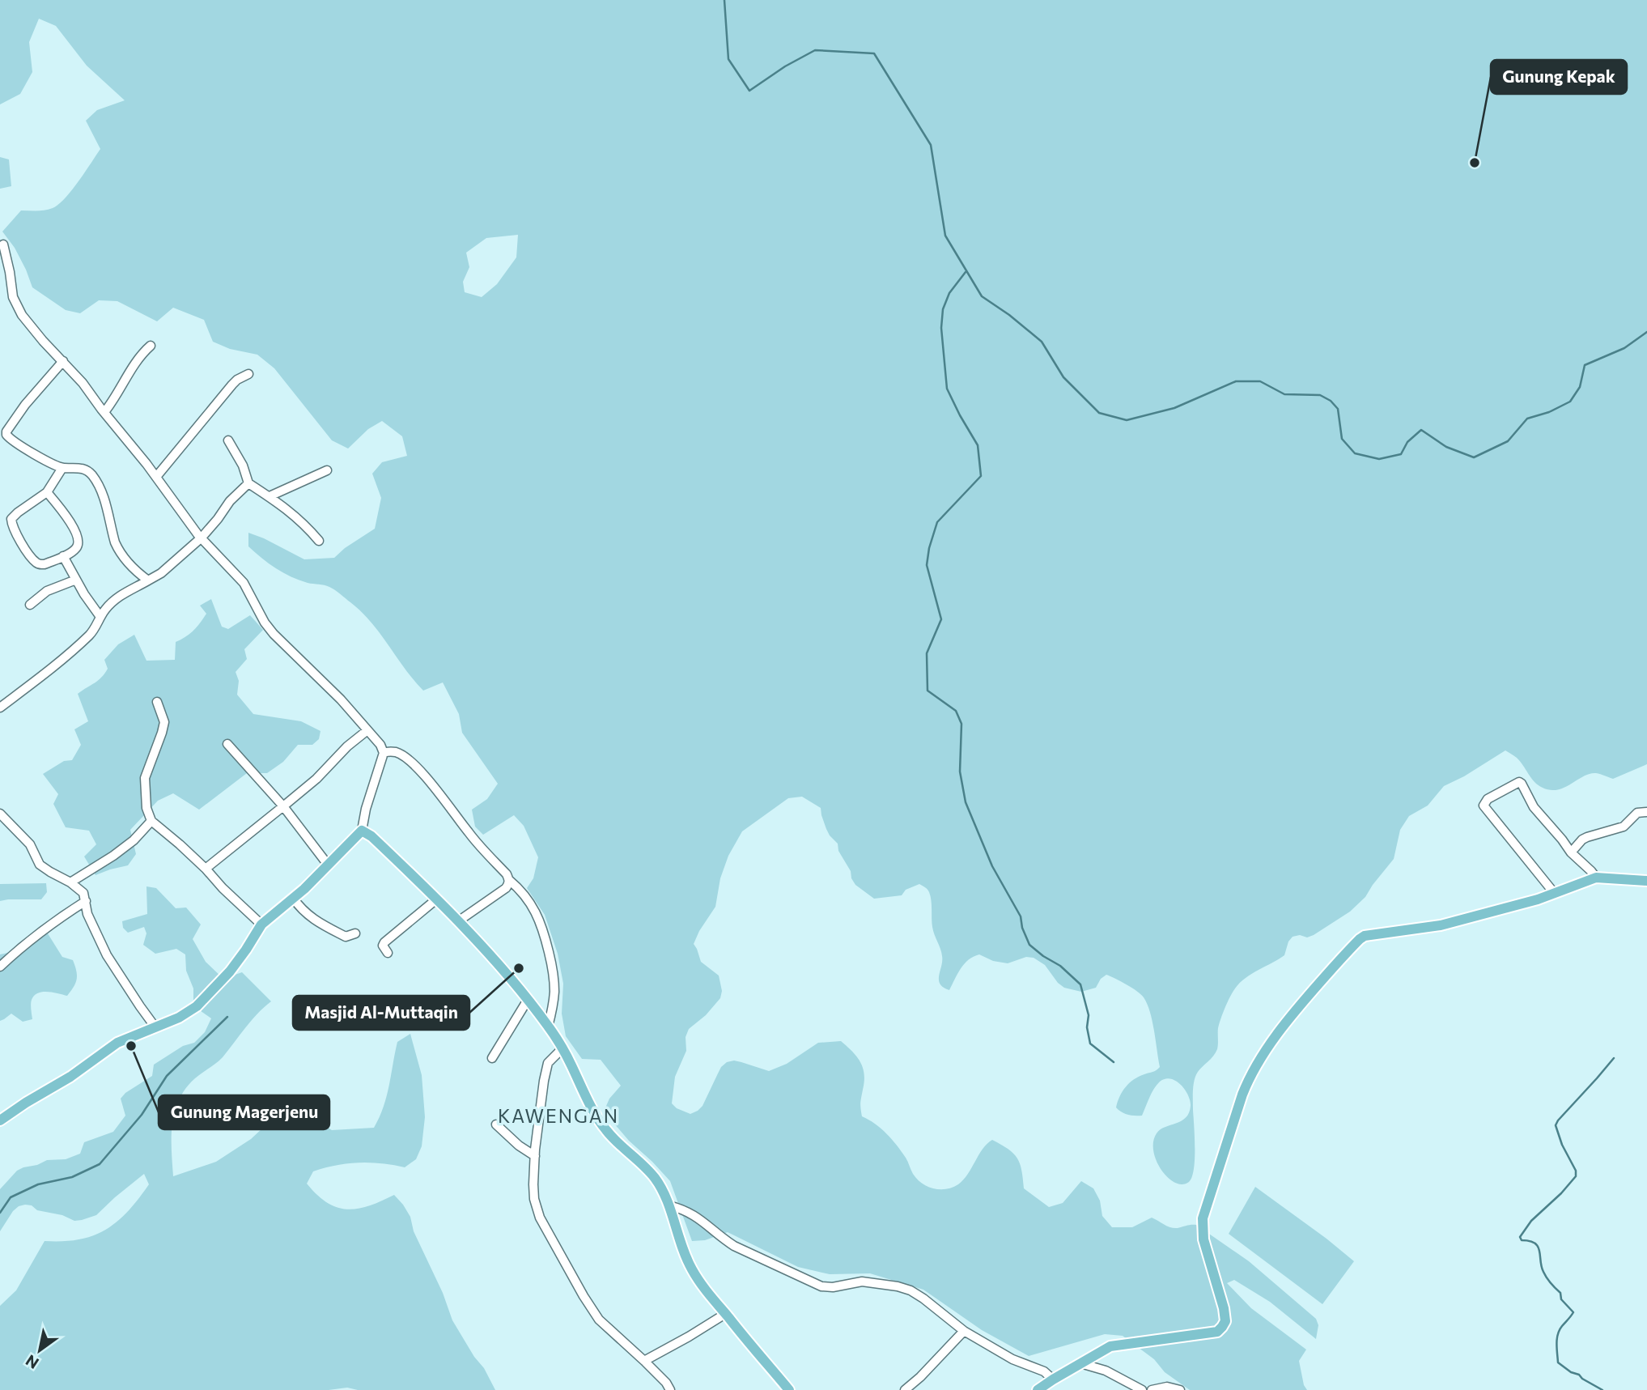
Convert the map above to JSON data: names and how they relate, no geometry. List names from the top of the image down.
{
  "districts": ["KAWENGAN"],
  "places": ["Gunung Kepak", "Masjid Al-Muttaqin", "Gunung Magerjenu"],
  "north": "bottom left"
}
